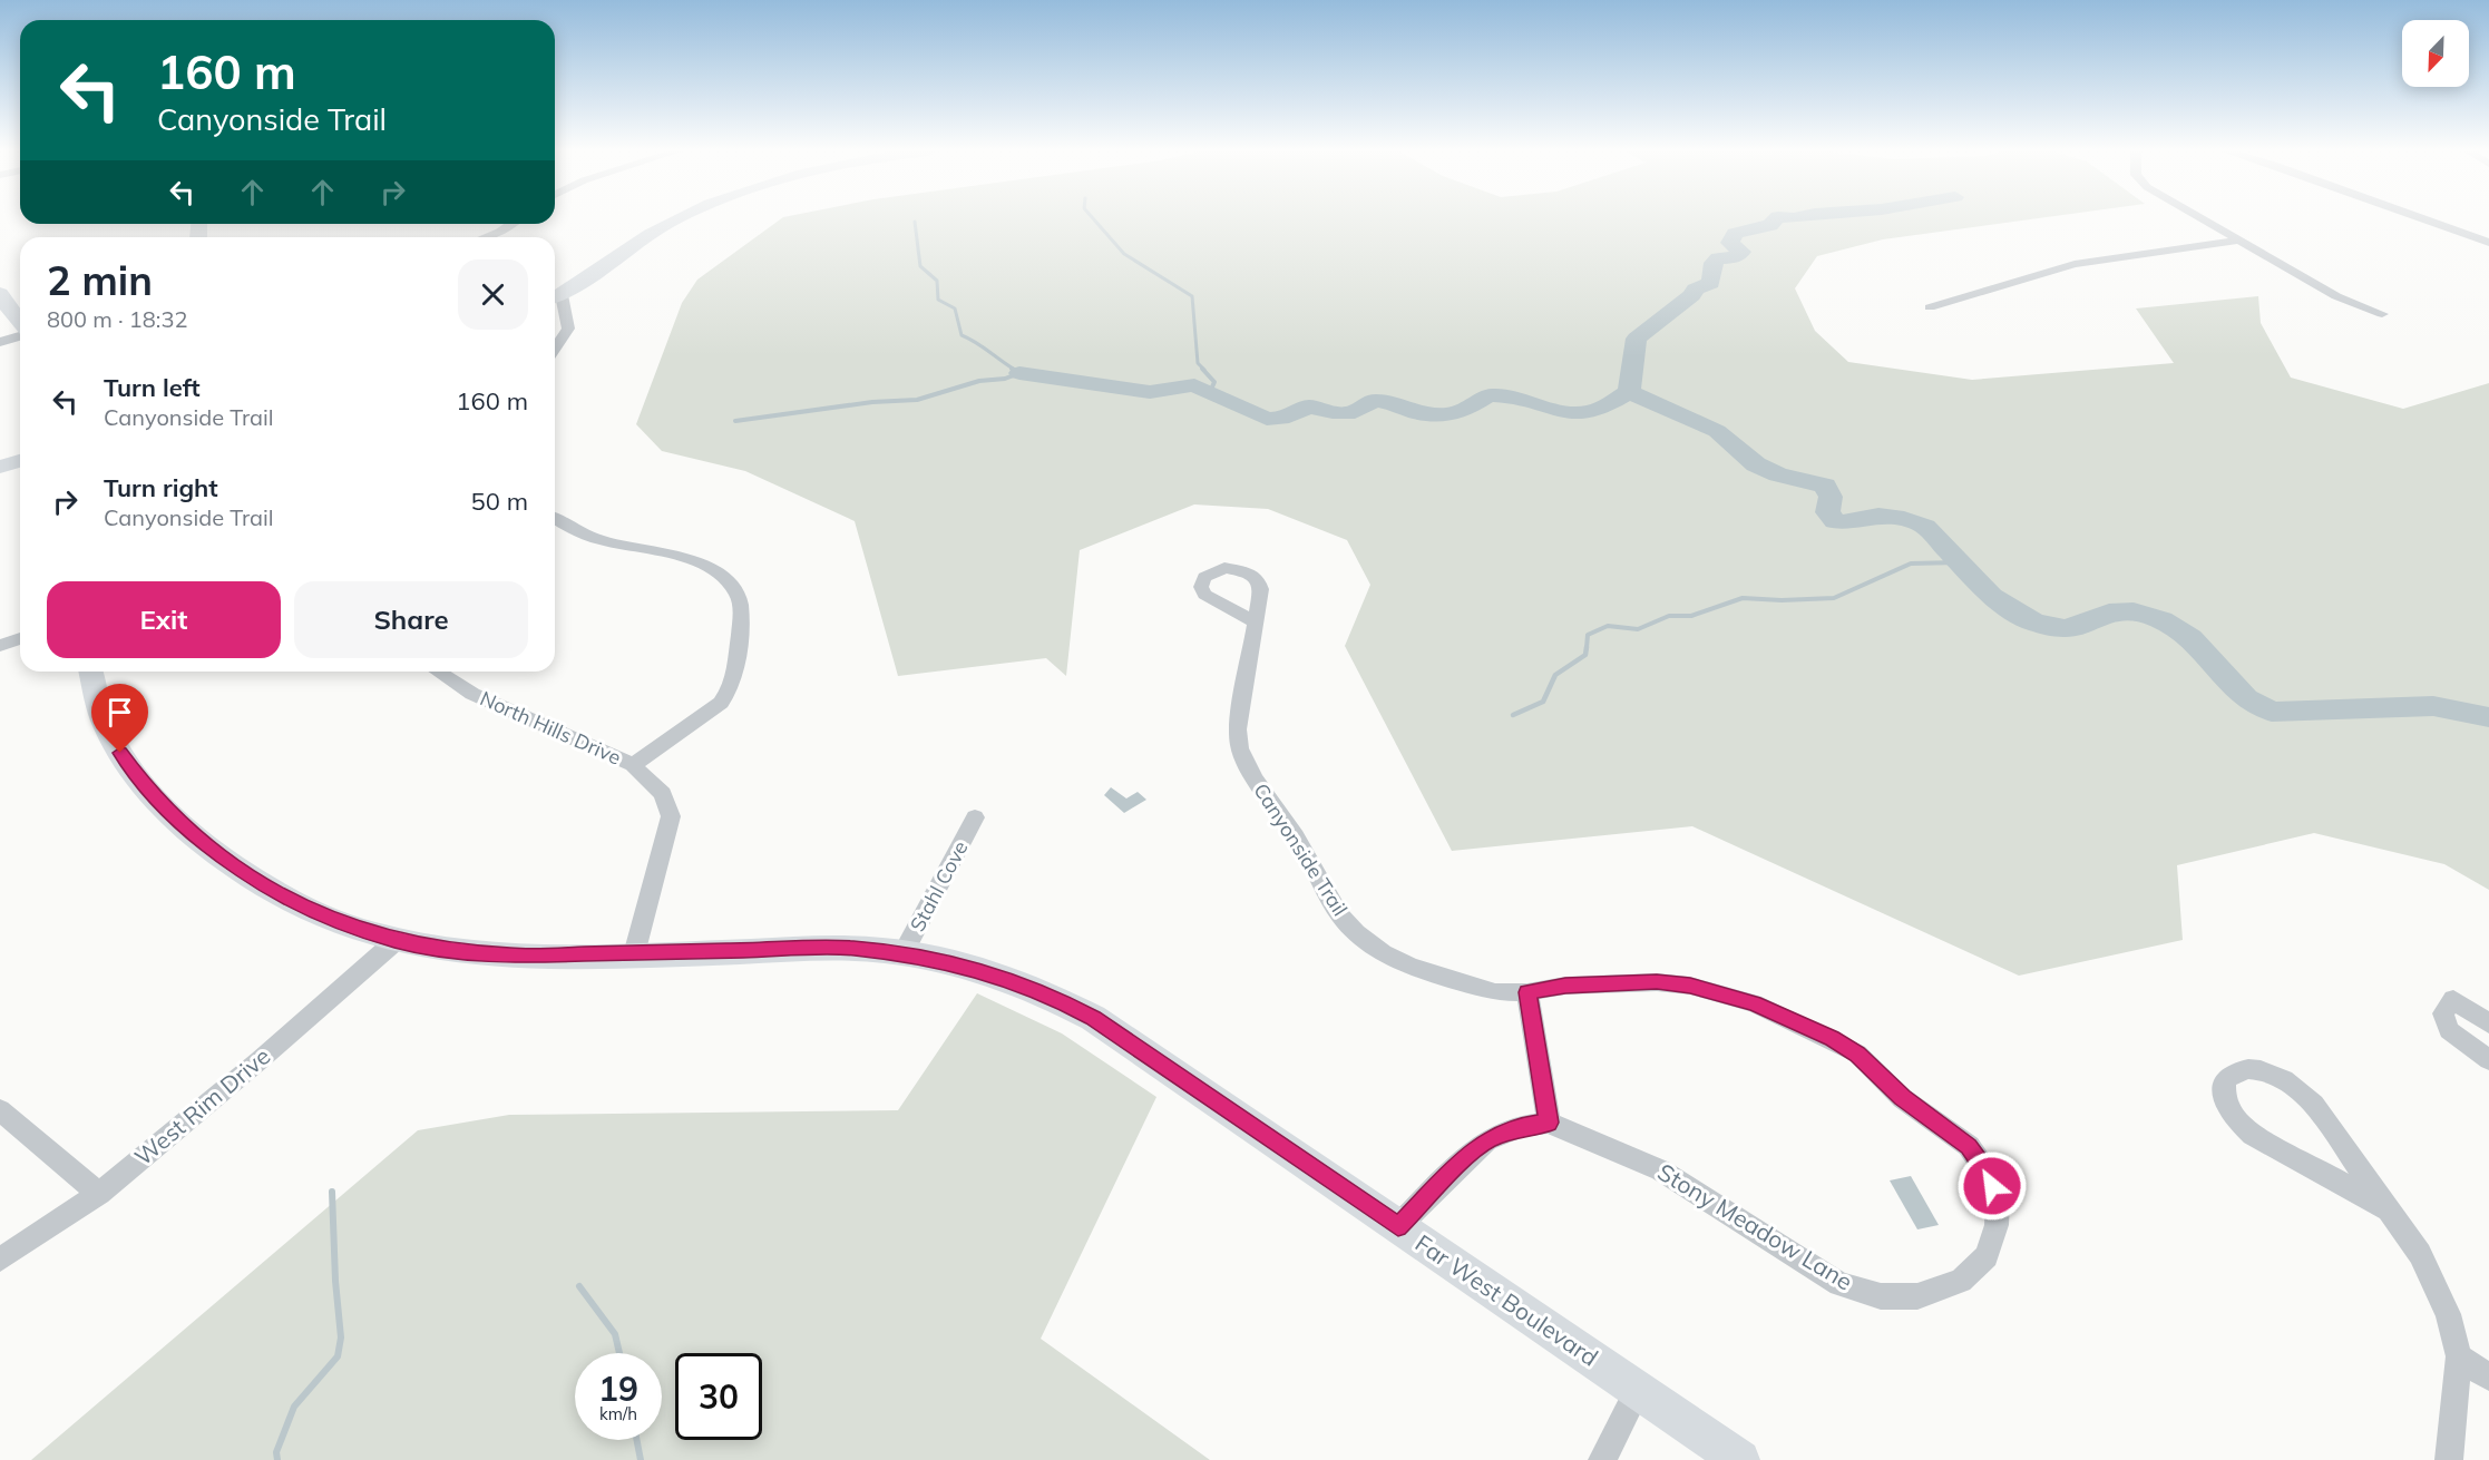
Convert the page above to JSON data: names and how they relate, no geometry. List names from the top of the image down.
{
  "streets": {
    "street": [
      "North Hills Drive",
      "Canyonside Trail",
      "Stahl Cove",
      "West Rim Drive",
      "Stony Meadow Lane",
      "Far West Boulevard"
    ]
  },
  "crossings": [
    ["North Hills Drive", "Far West Boulevard"],
    ["Canyonside Trail", "Stony Meadow Lane"],
    ["Stahl Cove", "Far West Boulevard"],
    ["West Rim Drive", "Far West Boulevard"]
  ],
  "north": "bottom left",
  "page": {
    "turn": ["160 m", "Canyonside Trail"],
    "heading": ["2 min", "800 m · 18:32"],
    "list": [
      {
        "name": "Turn left",
        "note": "Canyonside Trail",
        "value": "160 m"
      },
      {
        "name": "Turn right",
        "note": "Canyonside Trail",
        "value": "50 m"
      }
    ],
    "buttons": ["Exit", "Share"],
    "speed": "19 km/h",
    "limit": "30"
  }
}
